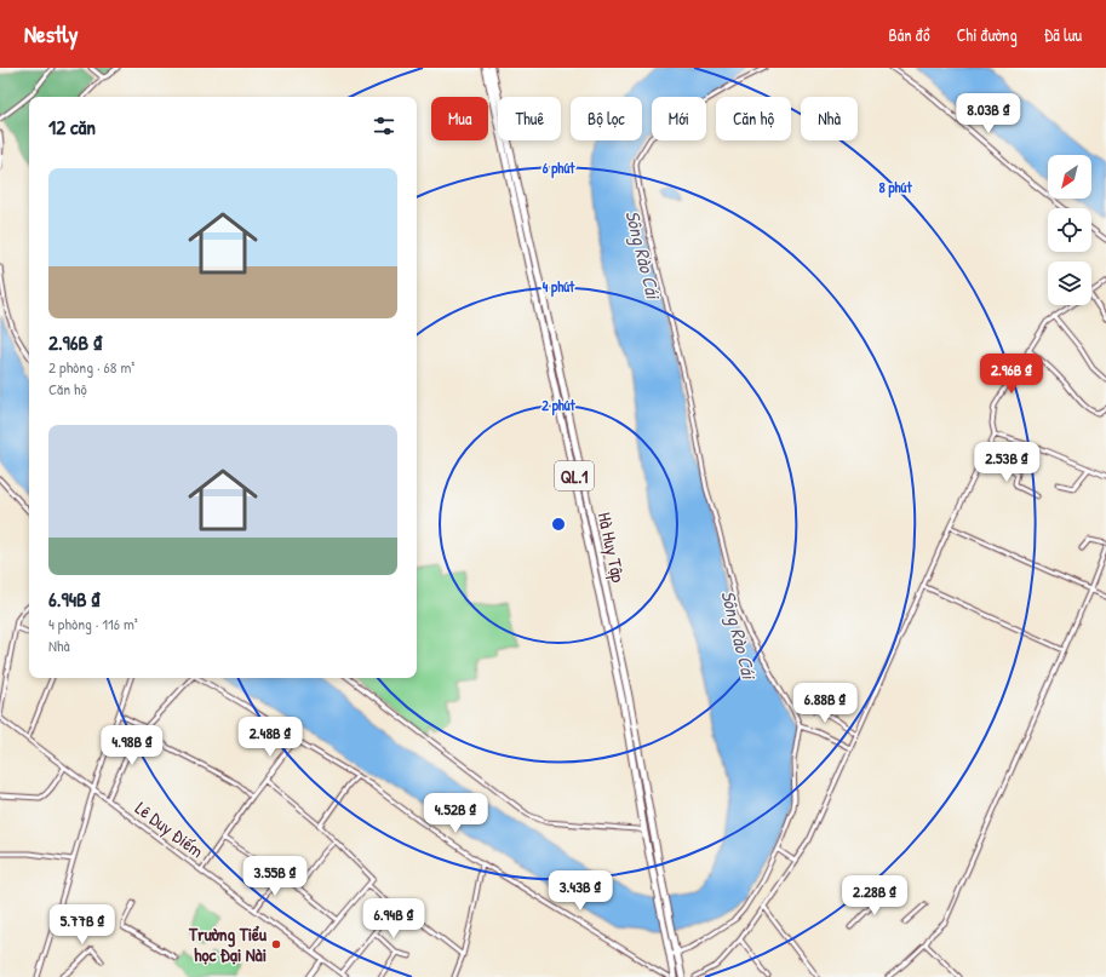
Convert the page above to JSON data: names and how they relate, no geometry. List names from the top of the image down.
{
  "streets": {
    "main road": ["QL.1", "Hà Huy Tập"],
    "street": ["Lê Duy Điếm"]
  },
  "water": ["Sông Rào Cái"],
  "places": ["Trường Tiểu học Đại Nài"],
  "north": "bottom left",
  "page": {
    "header": "Nestly",
    "nav": ["Bản đồ", "Chỉ đường", "Đã lưu"],
    "price": [
      "8.03B ₫",
      "2.96B ₫",
      "2.53B ₫",
      "6.88B ₫",
      "2.48B ₫",
      "4.98B ₫",
      "4.52B ₫",
      "3.55B ₫",
      "3.43B ₫",
      "2.28B ₫",
      "6.94B ₫",
      "5.77B ₫"
    ],
    "chip": [
      "Mua",
      "Thuê",
      "Bộ lọc",
      "Mới",
      "Căn hộ",
      "Nhà"
    ],
    "heading": "12 căn",
    "list": [
      {
        "name": "2.96B ₫",
        "note": "2 phòng · 68 m² · Căn hộ"
      },
      {
        "name": "6.94B ₫",
        "note": "4 phòng · 116 m² · Nhà"
      }
    ]
  },
  "rings": [
    "6 phút",
    "8 phút",
    "4 phút",
    "2 phút"
  ]
}
